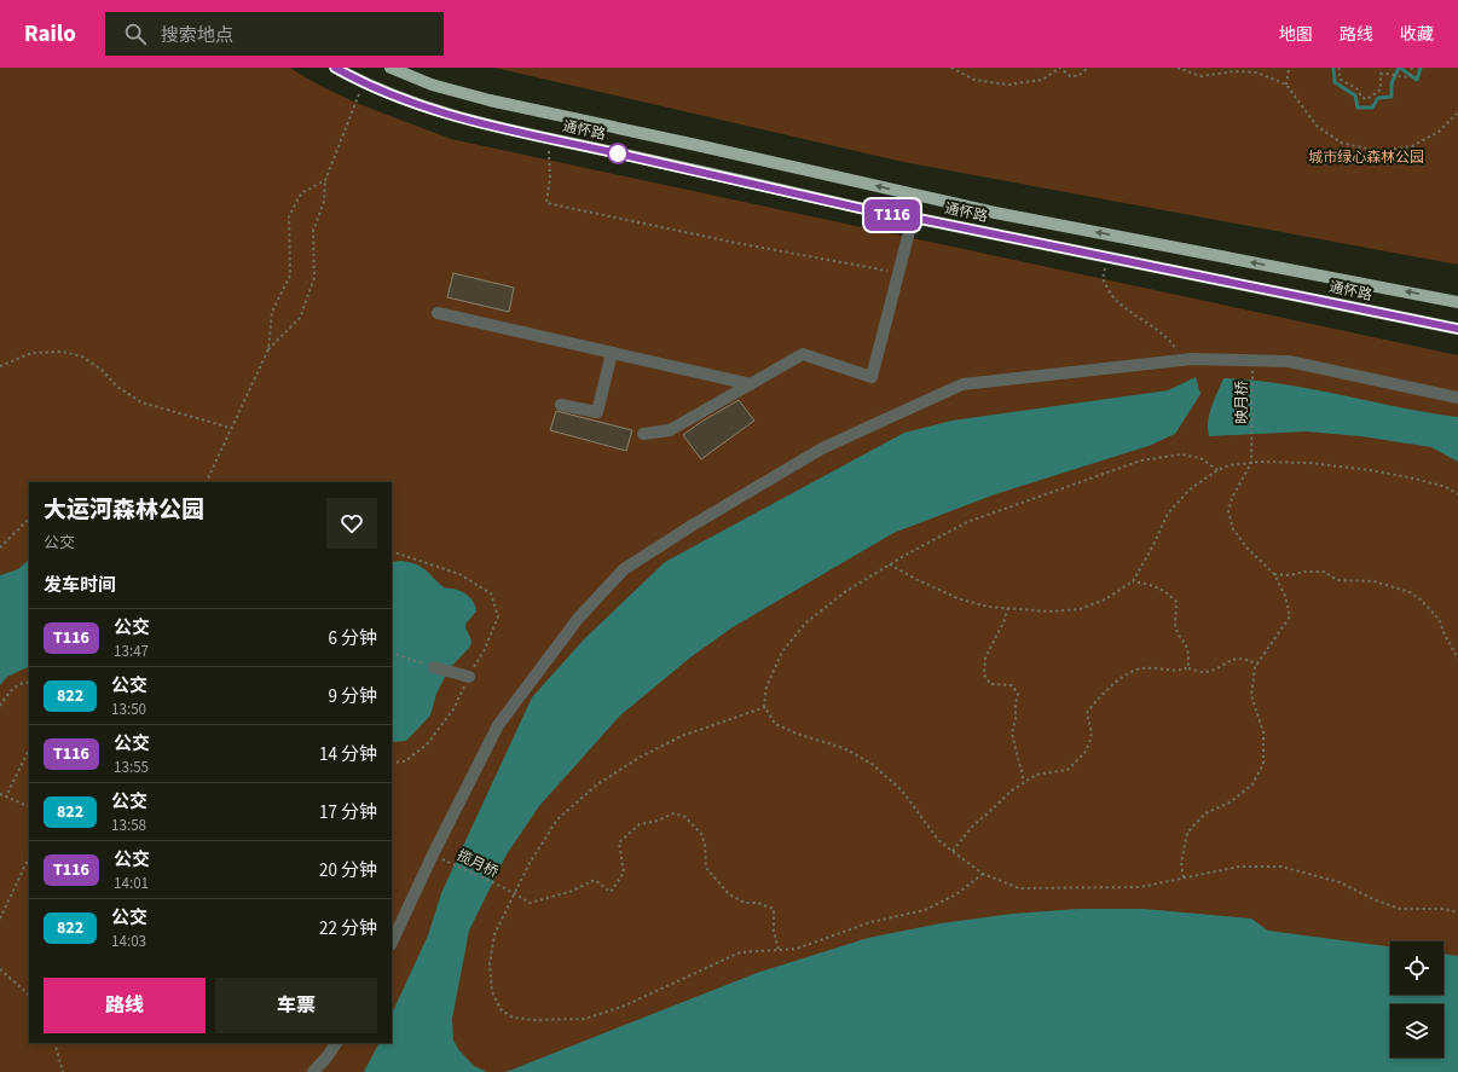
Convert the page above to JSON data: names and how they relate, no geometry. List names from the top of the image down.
{
  "streets": {
    "main road": ["通怀路"],
    "path": ["映月桥", "揽月桥"]
  },
  "parks": ["城市绿心森林公园"],
  "lines": ["bus line T116"],
  "page": {
    "header": "Railo",
    "search": "搜索地点",
    "nav": ["地图", "路线", "收藏"],
    "on_map": "T116",
    "heading": [
      ["大运河森林公园", "公交"],
      "发车时间"
    ],
    "list": [
      {
        "mark": "T116",
        "name": "公交",
        "note": "13:47",
        "value": "6 分钟"
      },
      {
        "mark": "822",
        "name": "公交",
        "note": "13:50",
        "value": "9 分钟"
      },
      {
        "mark": "T116",
        "name": "公交",
        "note": "13:55",
        "value": "14 分钟"
      },
      {
        "mark": "822",
        "name": "公交",
        "note": "13:58",
        "value": "17 分钟"
      },
      {
        "mark": "T116",
        "name": "公交",
        "note": "14:01",
        "value": "20 分钟"
      },
      {
        "mark": "822",
        "name": "公交",
        "note": "14:03",
        "value": "22 分钟"
      }
    ],
    "buttons": ["路线", "车票"]
  }
}
